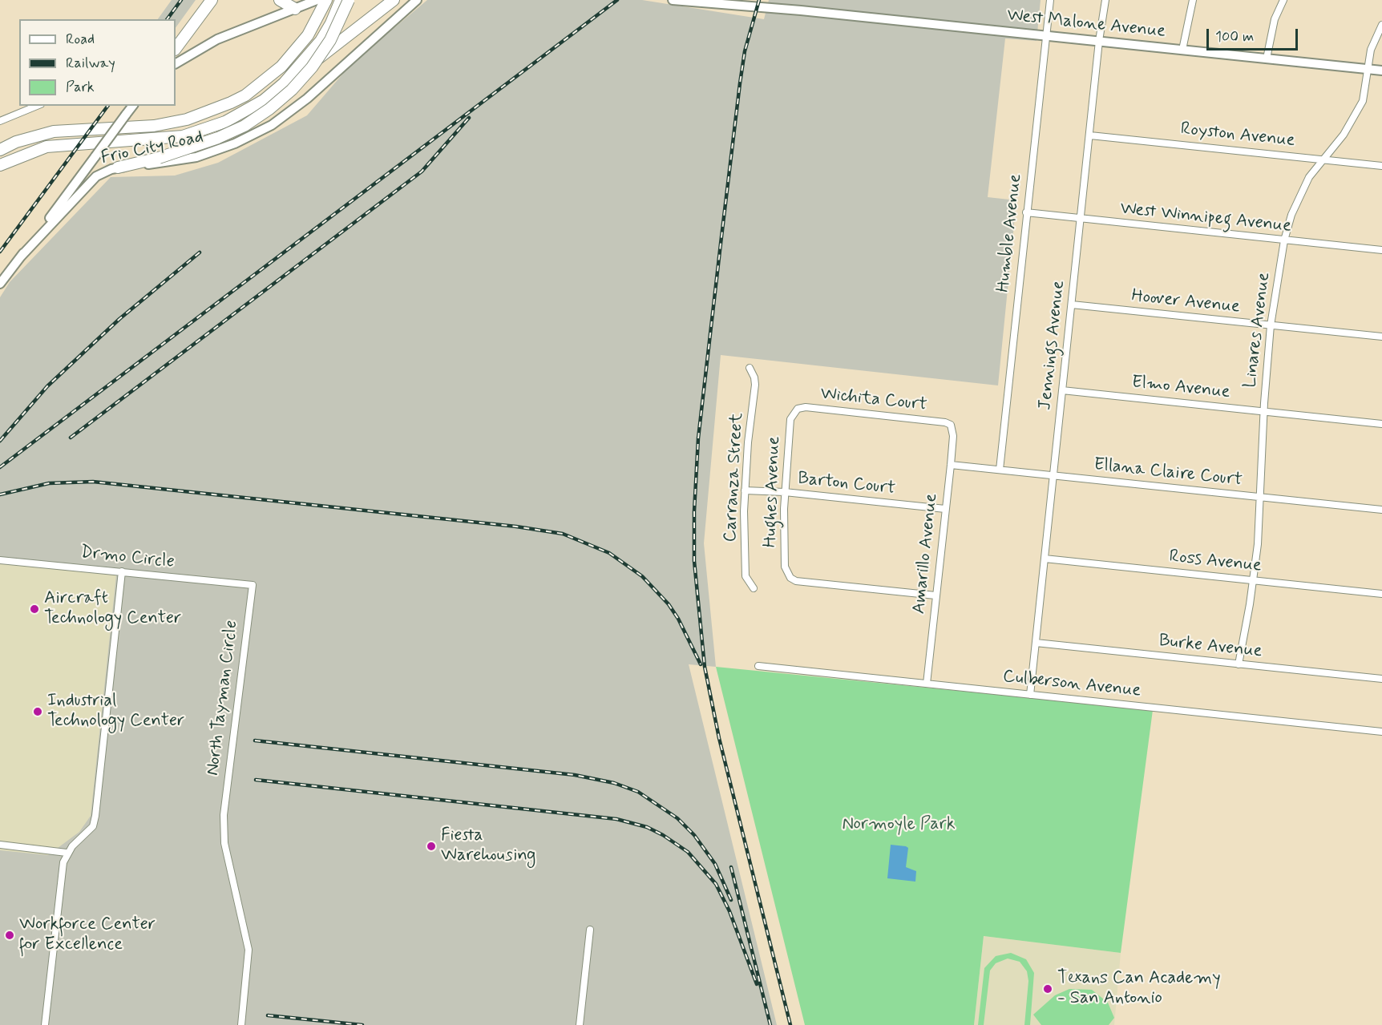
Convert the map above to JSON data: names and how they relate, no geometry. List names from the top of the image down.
{
  "streets": {
    "main road": ["West Malone Avenue", "Frio City Road"],
    "street": [
      "Royston Avenue",
      "West Winnipeg Avenue",
      "Humble Avenue",
      "Hoover Avenue",
      "Linares Avenue",
      "Jennings Avenue",
      "Elmo Avenue",
      "Wichita Court",
      "Ellana Claire Court",
      "Carranza Street",
      "Barton Court",
      "Hughes Avenue",
      "Amarillo Avenue",
      "Drmo Circle",
      "Ross Avenue",
      "Burke Avenue",
      "Culberson Avenue",
      "North Tayman Circle"
    ]
  },
  "crossings": [
    ["West Malone Avenue", "Humble Avenue"],
    ["West Malone Avenue", "Linares Avenue"],
    ["West Malone Avenue", "Jennings Avenue"],
    ["Royston Avenue", "Linares Avenue"],
    ["Royston Avenue", "Jennings Avenue"],
    ["West Winnipeg Avenue", "Humble Avenue"],
    ["West Winnipeg Avenue", "Linares Avenue"],
    ["West Winnipeg Avenue", "Jennings Avenue"],
    ["Humble Avenue", "Ellana Claire Court"],
    ["Hoover Avenue", "Linares Avenue"],
    ["Hoover Avenue", "Jennings Avenue"],
    ["Linares Avenue", "Elmo Avenue"],
    ["Linares Avenue", "Ellana Claire Court"],
    ["Linares Avenue", "Ross Avenue"],
    ["Linares Avenue", "Burke Avenue"],
    ["Jennings Avenue", "Elmo Avenue"],
    ["Jennings Avenue", "Ellana Claire Court"],
    ["Jennings Avenue", "Ross Avenue"],
    ["Jennings Avenue", "Burke Avenue"],
    ["Jennings Avenue", "Culberson Avenue"],
    ["Wichita Court", "Hughes Avenue"],
    ["Wichita Court", "Amarillo Avenue"],
    ["Ellana Claire Court", "Amarillo Avenue"],
    ["Carranza Street", "Barton Court"],
    ["Barton Court", "Hughes Avenue"],
    ["Barton Court", "Amarillo Avenue"],
    ["Hughes Avenue", "Amarillo Avenue"],
    ["Amarillo Avenue", "Culberson Avenue"],
    ["Drmo Circle", "North Tayman Circle"]
  ],
  "parks": ["Normoyle Park"],
  "places": [
    "Aircraft Technology Center",
    "Industrial Technology Center",
    "Fiesta Warehousing",
    "Workforce Center for Excellence",
    "Texans Can Academy - San Antonio"
  ],
  "legend": ["Road", "Railway", "Park"],
  "scale_bar": "100 m"
}
